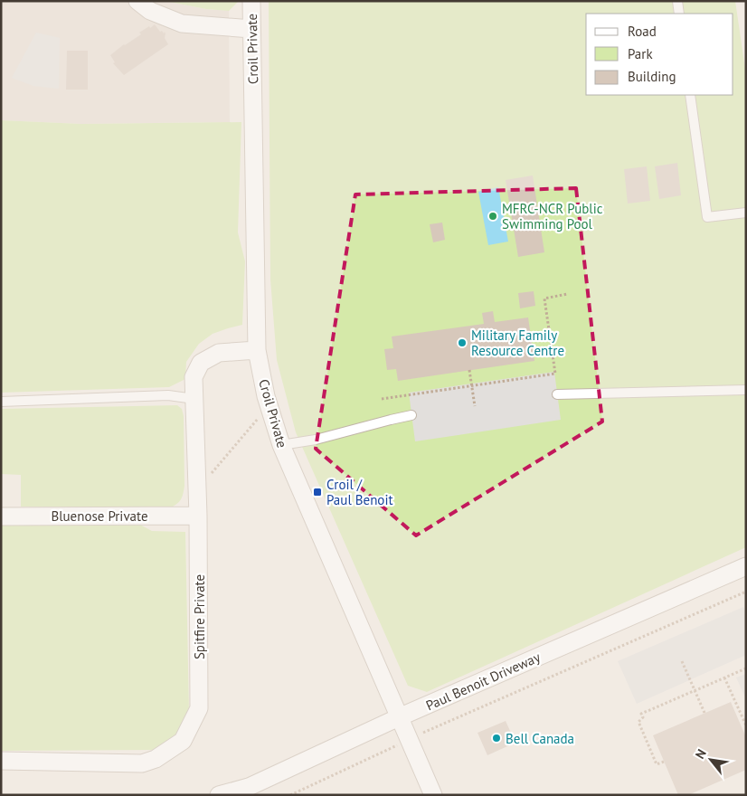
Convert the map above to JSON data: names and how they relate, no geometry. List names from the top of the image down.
{
  "streets": {
    "street": [
      "Croil Private",
      "Bluenose Private",
      "Spitfire Private",
      "Paul Benoit Driveway"
    ]
  },
  "crossings": [
    ["Croil Private", "Spitfire Private"],
    ["Croil Private", "Paul Benoit Driveway"],
    ["Bluenose Private", "Spitfire Private"]
  ],
  "places": {
    "other": ["MFRC-NCR Public Swimming Pool", "Military Family Resource Centre", "Bell Canada"],
    "transit": ["Croil / Paul Benoit"]
  },
  "legend": ["Road", "Park", "Building"],
  "north": "top left"
}
